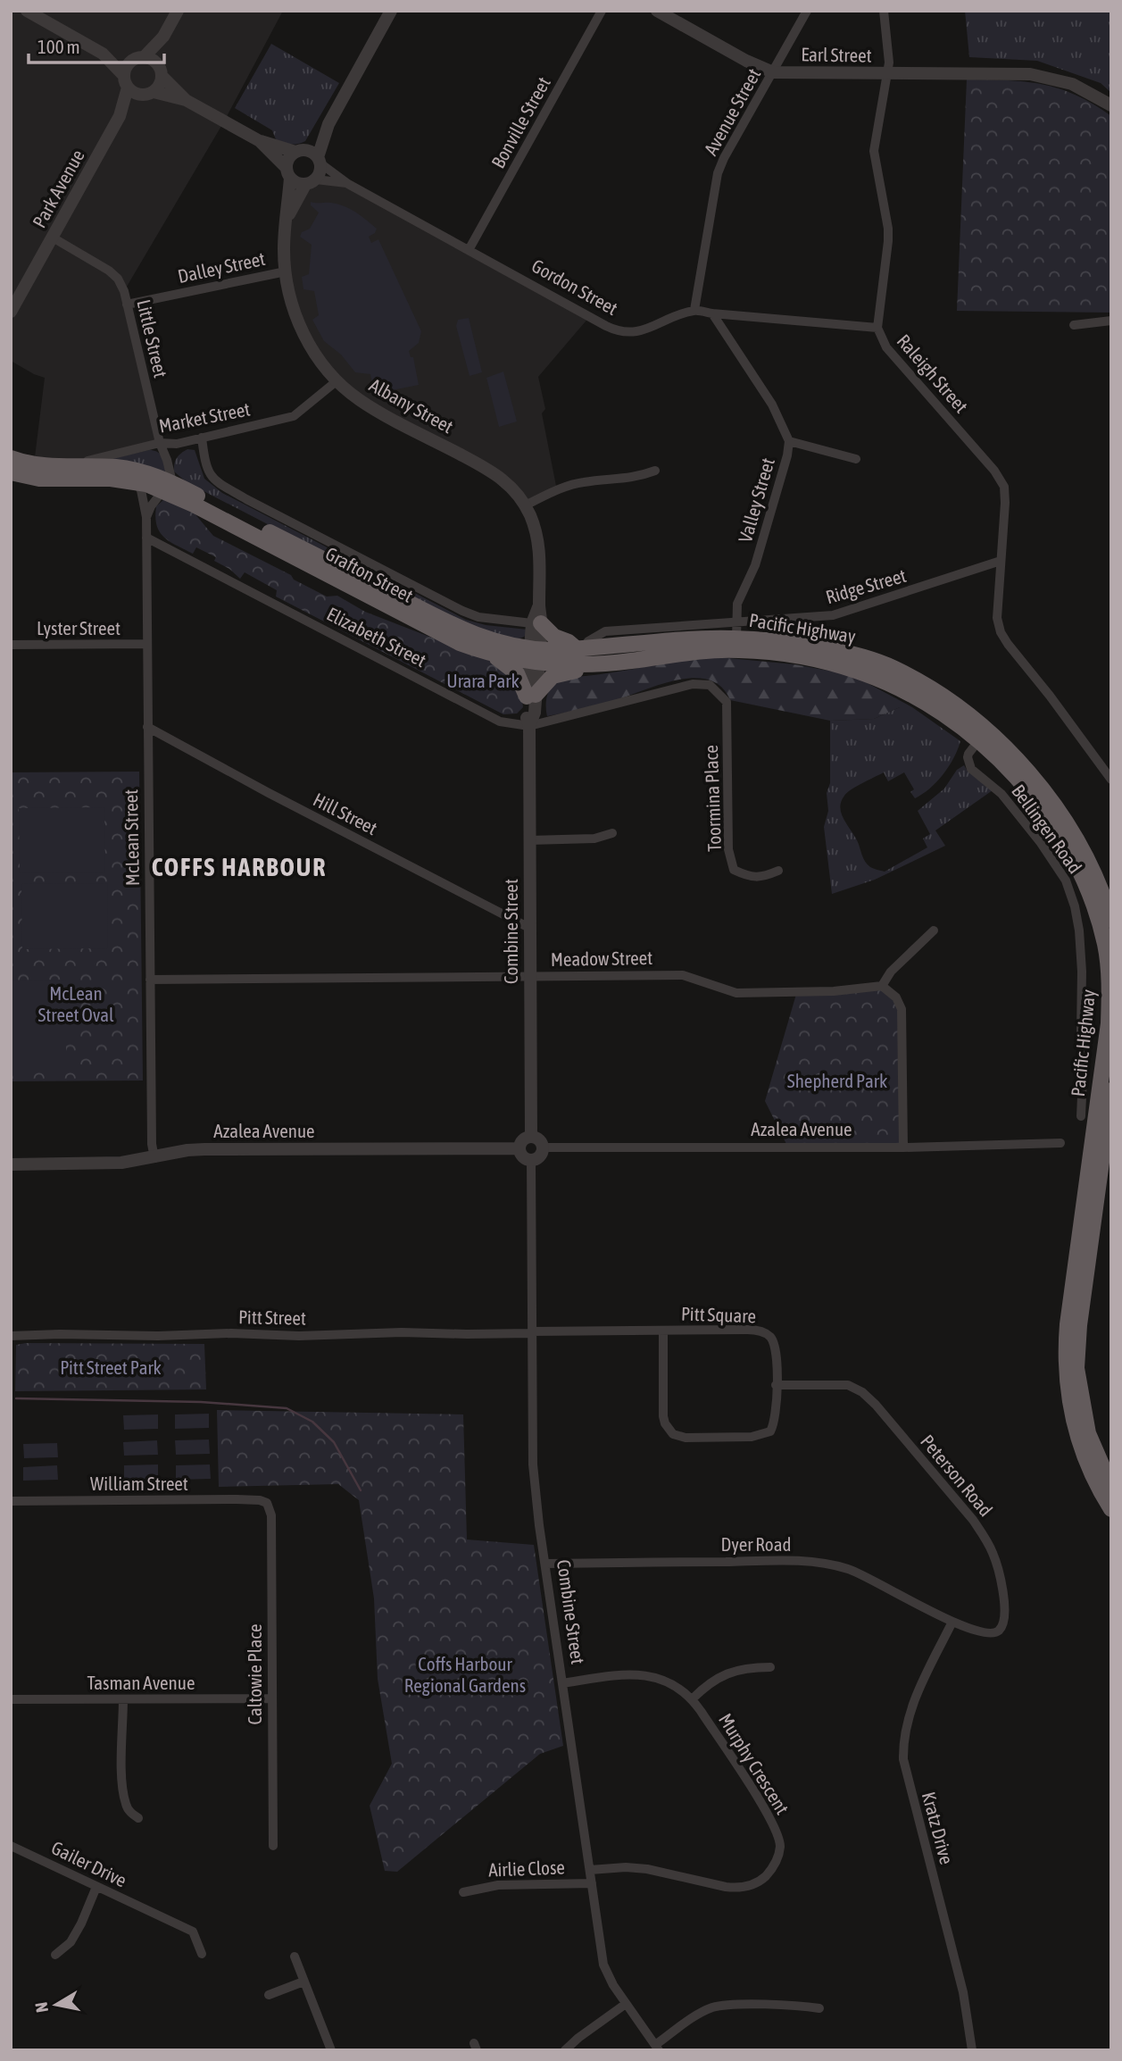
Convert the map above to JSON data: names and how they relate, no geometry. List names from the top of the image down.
{
  "streets": {
    "highway": ["Grafton Street", "Pacific Highway"],
    "street": [
      "Earl Street",
      "Avenue Street",
      "Bonville Street",
      "Park Avenue",
      "Dalley Street",
      "Gordon Street",
      "Little Street",
      "Raleigh Street",
      "Albany Street",
      "Market Street",
      "Valley Street",
      "Ridge Street",
      "Lyster Street",
      "Elizabeth Street",
      "Toormina Place",
      "Hill Street",
      "Bellingen Road",
      "McLean Street",
      "Combine Street",
      "Meadow Street",
      "Azalea Avenue",
      "Pitt Square",
      "Pitt Street",
      "Peterson Road",
      "William Street",
      "Dyer Road",
      "Caltowie Place",
      "Tasman Avenue",
      "Murphy Crescent",
      "Kratz Drive",
      "Gailer Drive",
      "Airlie Close"
    ]
  },
  "crossings": [
    ["Earl Street", "Avenue Street"],
    ["Earl Street", "Raleigh Street"],
    ["Avenue Street", "Gordon Street"],
    ["Bonville Street", "Gordon Street"],
    ["Park Avenue", "Little Street"],
    ["Dalley Street", "Little Street"],
    ["Dalley Street", "Albany Street"],
    ["Gordon Street", "Albany Street"],
    ["Little Street", "Market Street"],
    ["Little Street", "Grafton Street"],
    ["Raleigh Street", "Ridge Street"],
    ["Albany Street", "Market Street"],
    ["Albany Street", "Grafton Street"],
    ["Albany Street", "Combine Street"],
    ["Market Street", "Grafton Street"],
    ["Valley Street", "Grafton Street"],
    ["Valley Street", "Ridge Street"],
    ["Valley Street", "Pacific Highway"],
    ["Grafton Street", "Ridge Street"],
    ["Grafton Street", "Pacific Highway"],
    ["Grafton Street", "McLean Street"],
    ["Grafton Street", "Combine Street"],
    ["Ridge Street", "Pacific Highway"],
    ["Lyster Street", "McLean Street"],
    ["Pacific Highway", "Bellingen Road"],
    ["Elizabeth Street", "Toormina Place"],
    ["Elizabeth Street", "McLean Street"],
    ["Elizabeth Street", "Combine Street"],
    ["Hill Street", "McLean Street"],
    ["Hill Street", "Combine Street"],
    ["McLean Street", "Meadow Street"],
    ["McLean Street", "Azalea Avenue"],
    ["Combine Street", "Meadow Street"],
    ["Combine Street", "Azalea Avenue"],
    ["Combine Street", "Pitt Square"],
    ["Combine Street", "Pitt Street"],
    ["Combine Street", "Dyer Road"],
    ["Combine Street", "Murphy Crescent"],
    ["Combine Street", "Airlie Close"],
    ["Pitt Square", "Pitt Street"],
    ["Pitt Square", "Peterson Road"],
    ["Peterson Road", "Dyer Road"],
    ["Peterson Road", "Kratz Drive"],
    ["William Street", "Caltowie Place"],
    ["Dyer Road", "Kratz Drive"],
    ["Caltowie Place", "Tasman Avenue"]
  ],
  "districts": ["COFFS HARBOUR"],
  "parks": [
    "Urara Park",
    "McLean Street Oval",
    "Shepherd Park",
    "Pitt Street Park",
    "Coffs Harbour Regional Gardens"
  ],
  "scale_bar": "100 m",
  "north": "left"
}
